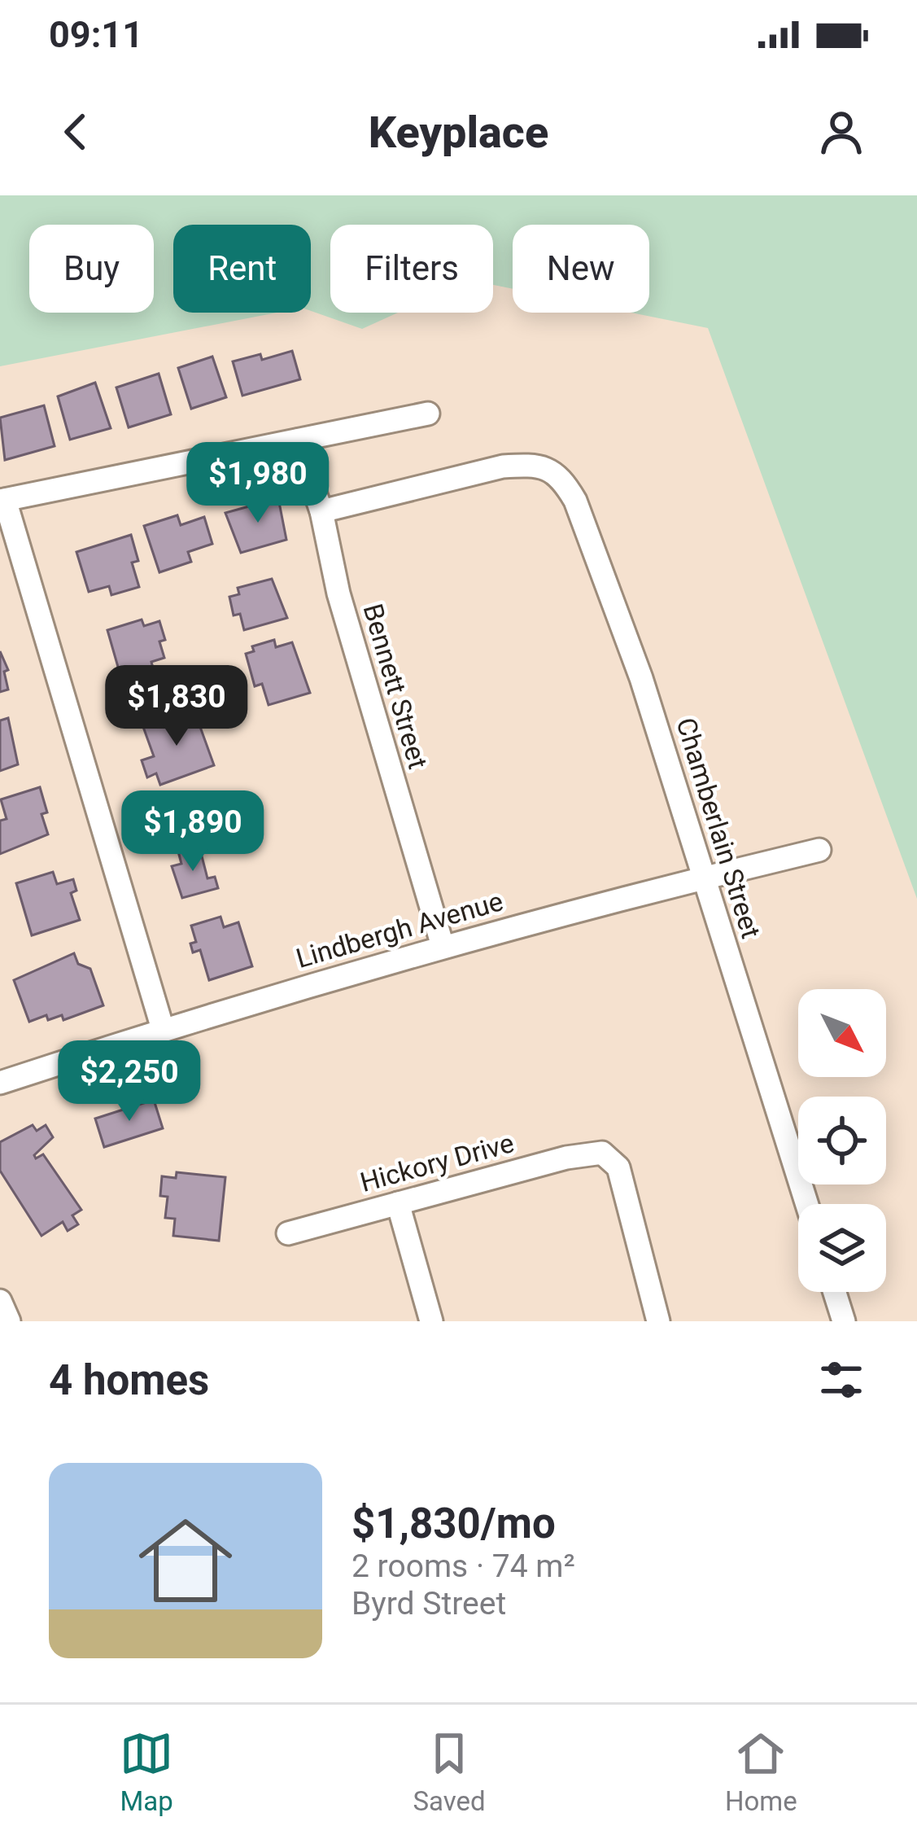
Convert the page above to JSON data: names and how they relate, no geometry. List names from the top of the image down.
{
  "streets": {
    "street": [
      "Bennett Street",
      "Chamberlain Street",
      "Lindbergh Avenue",
      "Hickory Drive"
    ]
  },
  "crossings": [
    ["Bennett Street", "Chamberlain Street"],
    ["Bennett Street", "Lindbergh Avenue"],
    ["Chamberlain Street", "Lindbergh Avenue"]
  ],
  "north": "bottom right",
  "page": {
    "status": "09:11",
    "header": "Keyplace",
    "chip": [
      "Buy",
      "Rent",
      "Filters",
      "New"
    ],
    "price": [
      "$1,980",
      "$1,830",
      "$1,890",
      "$2,250"
    ],
    "heading": "4 homes",
    "list": [
      {
        "name": "$1,830/mo",
        "note": "2 rooms · 74 m² · Byrd Street"
      }
    ],
    "tabs": ["Map", "Saved", "Home"]
  }
}
